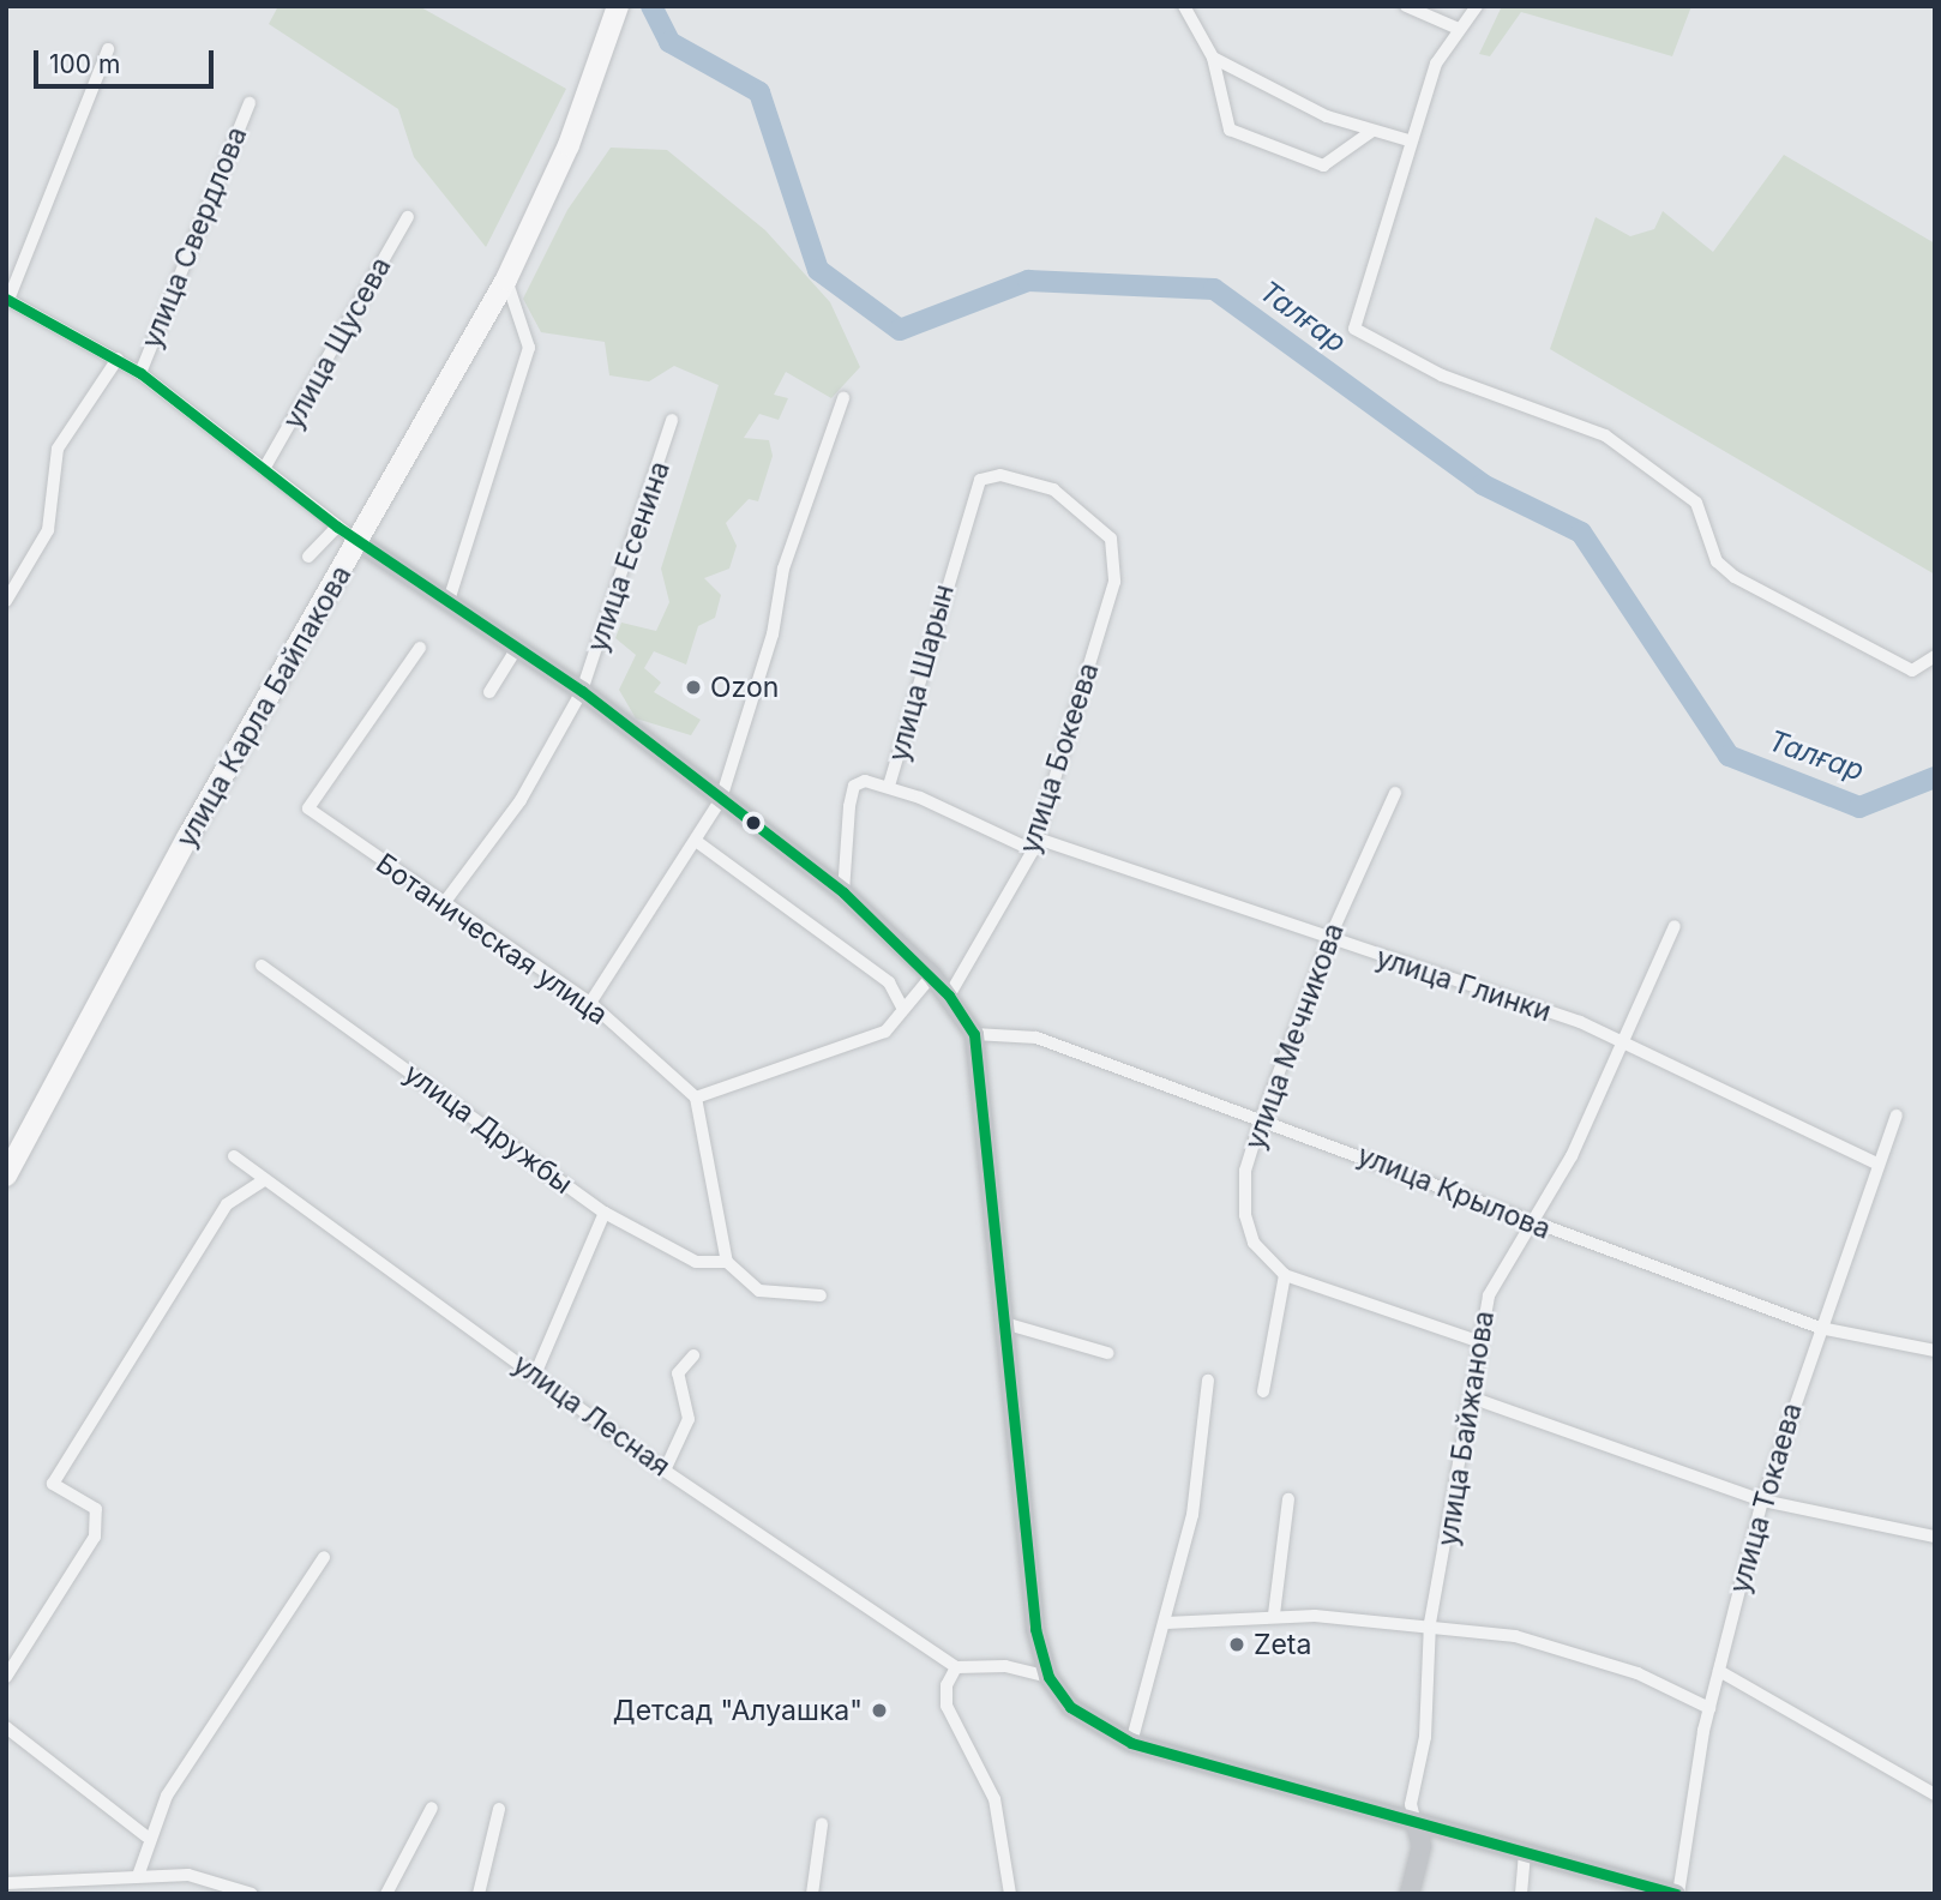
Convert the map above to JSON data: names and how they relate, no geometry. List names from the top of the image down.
{
  "streets": {
    "main road": ["улица Карла Байпакова"],
    "street": [
      "улица Свердлова",
      "улица Щусева",
      "улица Есенина",
      "улица Шарын",
      "улица Бокеева",
      "Ботаническая улица",
      "улица Глинки",
      "улица Мечникова",
      "улица Дружбы",
      "улица Крылова",
      "улица Лесная",
      "улица Байжанова",
      "улица Токаева"
    ]
  },
  "crossings": [
    ["улица Есенина", "Ботаническая улица"],
    ["улица Шарын", "улица Бокеева"],
    ["улица Шарын", "улица Глинки"],
    ["улица Бокеева", "улица Глинки"],
    ["улица Глинки", "улица Мечникова"],
    ["улица Глинки", "улица Байжанова"],
    ["улица Глинки", "улица Токаева"],
    ["улица Мечникова", "улица Крылова"],
    ["улица Мечникова", "улица Байжанова"],
    ["улица Крылова", "улица Байжанова"],
    ["улица Крылова", "улица Токаева"]
  ],
  "water": ["Талғар"],
  "places": ["Ozon", "Zeta", "Детсад \"Алуашка\""],
  "scale_bar": "100 m"
}
